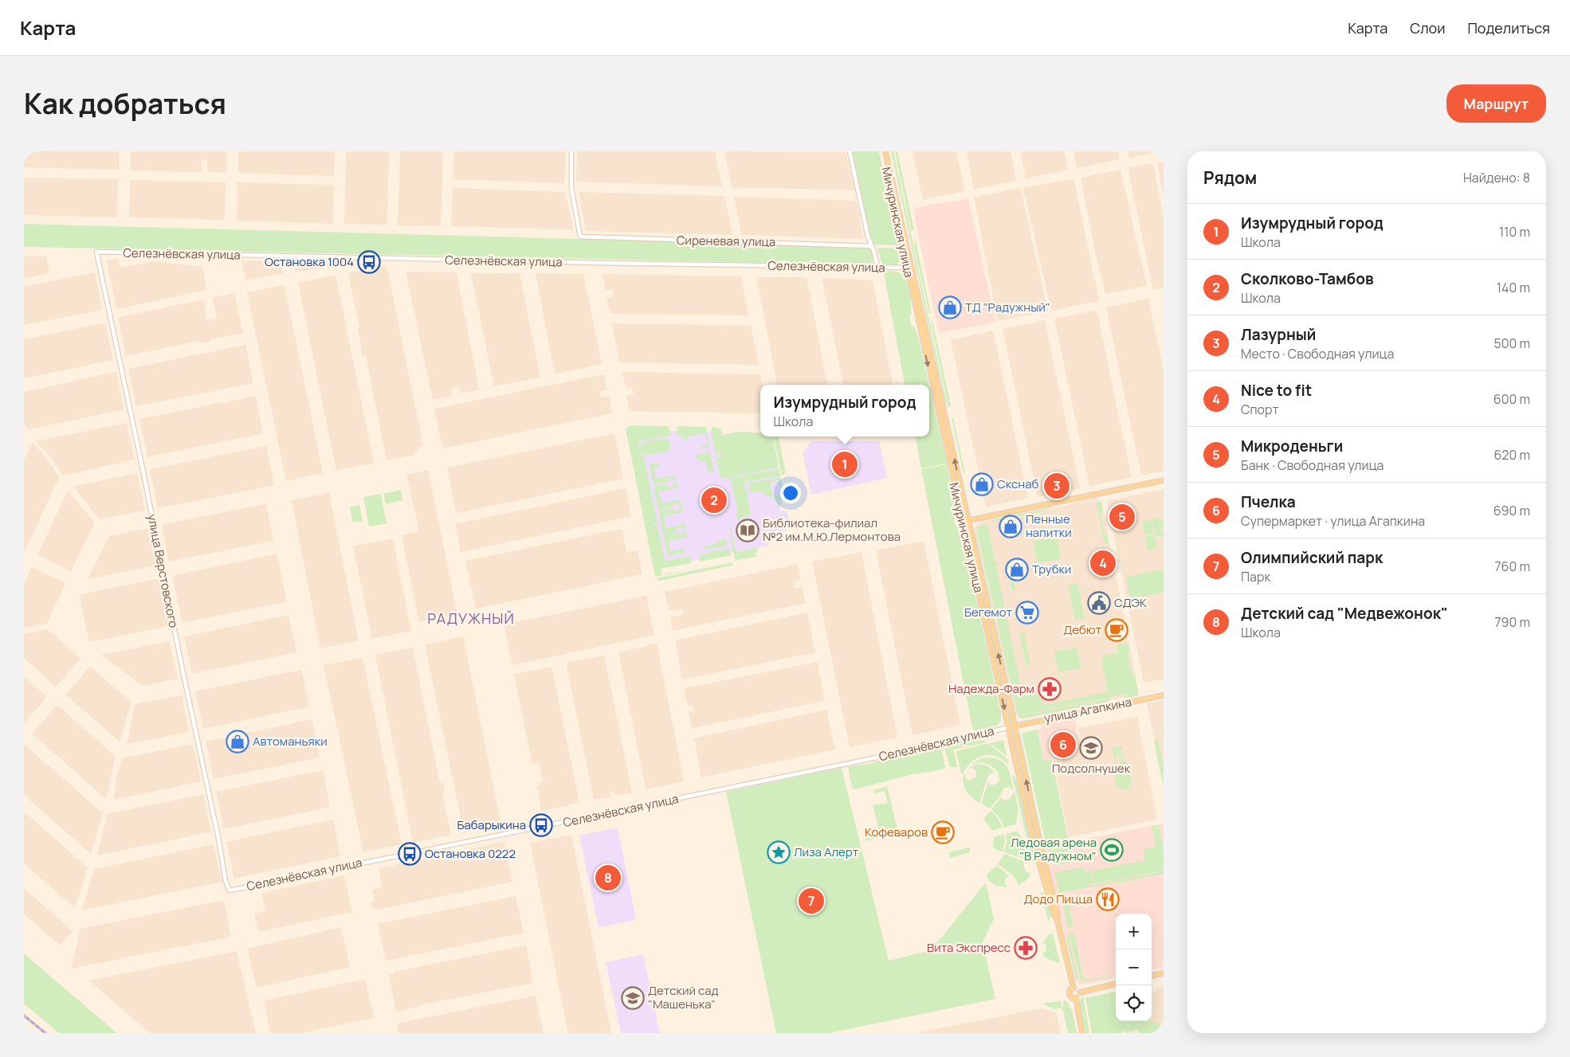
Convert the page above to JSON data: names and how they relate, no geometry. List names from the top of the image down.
{
  "streets": {
    "main road": ["Мичуринская улица", "улица Агапкина"],
    "street": ["Сиреневая улица", "Селезнёвская улица", "улица Верстовского"]
  },
  "crossings": [
    ["Мичуринская улица", "Селезнёвская улица"],
    ["Мичуринская улица", "улица Агапкина"],
    ["Селезнёвская улица", "улица Верстовского"],
    ["Селезнёвская улица", "улица Агапкина"]
  ],
  "districts": ["РАДУЖНЫЙ"],
  "places": {
    "bus stop": ["Остановка 1004", "Бабарыкина", "Остановка 0222"],
    "shop": [
      "ТД \"Радужный\"",
      "Скснаб",
      "Пенные напитки",
      "Трубки",
      "Автоманьяки"
    ],
    "library": ["Библиотека-филиал №2 им.М.Ю.Лермонтова"],
    "public building": ["СДЭК"],
    "supermarket": ["Бегемот"],
    "cafe": ["Дебют", "Кофеваров"],
    "pharmacy": ["Надежда-Фарм", "Вита Экспресс"],
    "school or university": ["Подсолнушек", "Детский сад \"Машенька\""],
    "sports": ["Ледовая арена \"В Радужном\""],
    "place": ["Лиза Алерт"],
    "restaurant": ["Додо Пицца"]
  },
  "page": {
    "header": "Карта",
    "nav": ["Карта", "Слои", "Поделиться"],
    "title": "Как добраться",
    "buttons": "Маршрут",
    "heading": ["Рядом", "Найдено: 8"],
    "list": [
      {
        "mark": "1",
        "name": "Изумрудный город",
        "note": "Школа",
        "value": "110 m"
      },
      {
        "mark": "2",
        "name": "Сколково-Тамбов",
        "note": "Школа",
        "value": "140 m"
      },
      {
        "mark": "3",
        "name": "Лазурный",
        "note": "Место · Свободная улица",
        "value": "500 m"
      },
      {
        "mark": "4",
        "name": "Nice to fit",
        "note": "Спорт",
        "value": "600 m"
      },
      {
        "mark": "5",
        "name": "Микроденьги",
        "note": "Банк · Свободная улица",
        "value": "620 m"
      },
      {
        "mark": "6",
        "name": "Пчелка",
        "note": "Супермаркет · улица Агапкина",
        "value": "690 m"
      },
      {
        "mark": "7",
        "name": "Олимпийский парк",
        "note": "Парк",
        "value": "760 m"
      },
      {
        "mark": "8",
        "name": "Детский сад \"Медвежонок\"",
        "note": "Школа",
        "value": "790 m"
      }
    ],
    "popup": ["Изумрудный город", "Школа"],
    "pins": [
      "1",
      "3",
      "2",
      "5",
      "4",
      "6",
      "8",
      "7"
    ],
    "map_buttons": ["+", "−"]
  }
}
